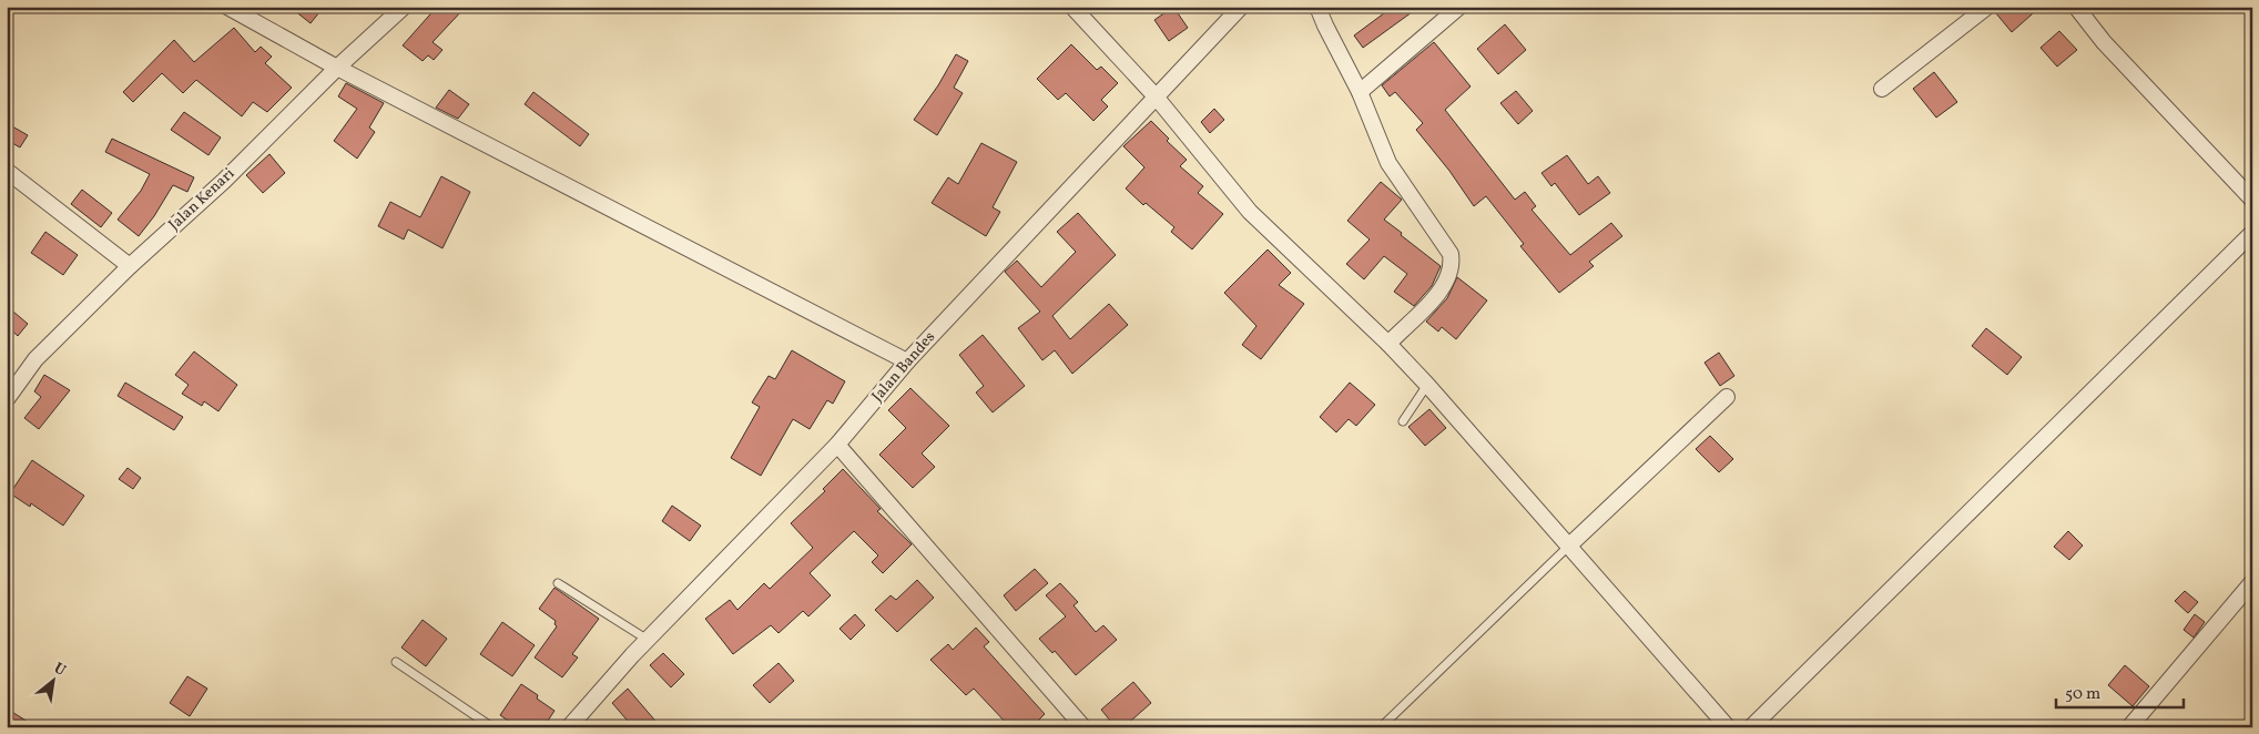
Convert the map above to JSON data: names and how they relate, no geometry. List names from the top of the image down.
{
  "streets": {
    "street": ["Jalan Kenari", "Jalan Bandes"]
  },
  "scale_bar": "50 m",
  "north": "top right"
}
